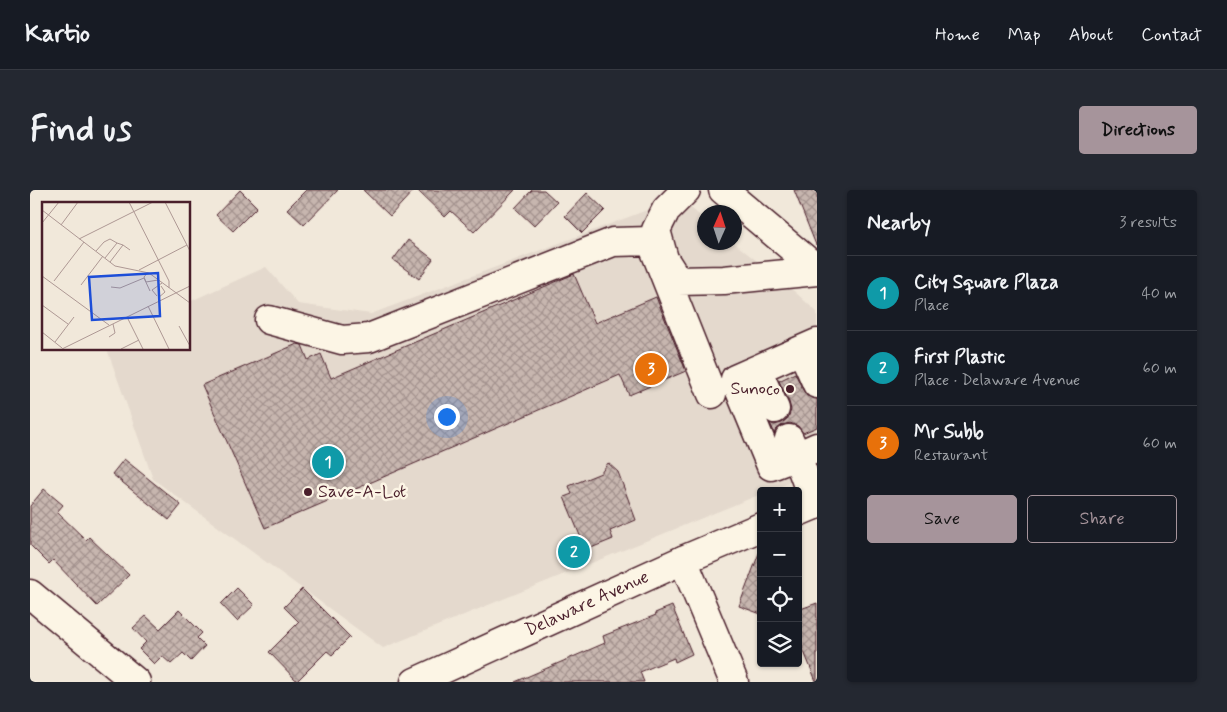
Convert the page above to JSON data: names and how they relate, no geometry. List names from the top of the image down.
{
  "streets": {
    "main road": ["Delaware Avenue"]
  },
  "places": ["Sunoco", "Save-A-Lot"],
  "north": "top",
  "page": {
    "header": "Kartio",
    "nav": [
      "Home",
      "Map",
      "About",
      "Contact"
    ],
    "buttons": [
      "Directions",
      ["Save", "Share"]
    ],
    "title": "Find us",
    "heading": ["Nearby", "3 results"],
    "list": [
      {
        "mark": "1",
        "name": "City Square Plaza",
        "note": "Place",
        "value": "40 m"
      },
      {
        "mark": "2",
        "name": "First Plastic",
        "note": "Place · Delaware Avenue",
        "value": "60 m"
      },
      {
        "mark": "3",
        "name": "Mr Subb",
        "note": "Restaurant",
        "value": "60 m"
      }
    ],
    "pins": ["3", "1", "2"],
    "map_buttons": ["+", "−"]
  }
}
